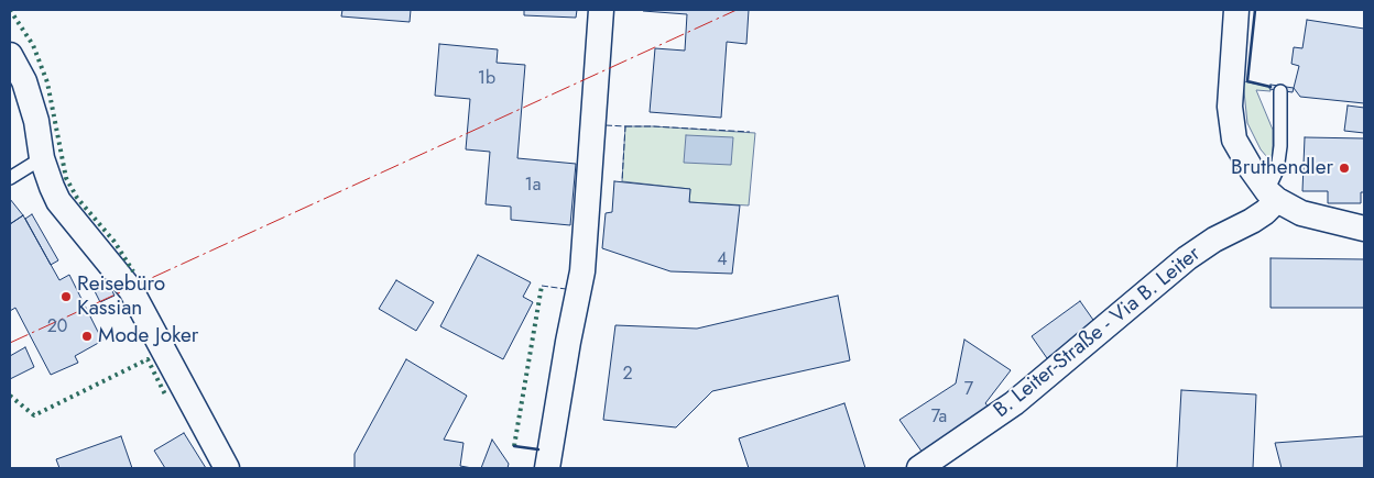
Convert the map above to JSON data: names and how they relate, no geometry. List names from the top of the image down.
{
  "streets": {
    "street": ["B. Leiter-Straße - Via B. Leiter"]
  },
  "places": ["Bruthendler", "Reisebüro Kassian", "Mode Joker"],
  "house_numbers": [
    "1b",
    "1a",
    "4",
    "20",
    "2",
    "7",
    "7a"
  ]
}
